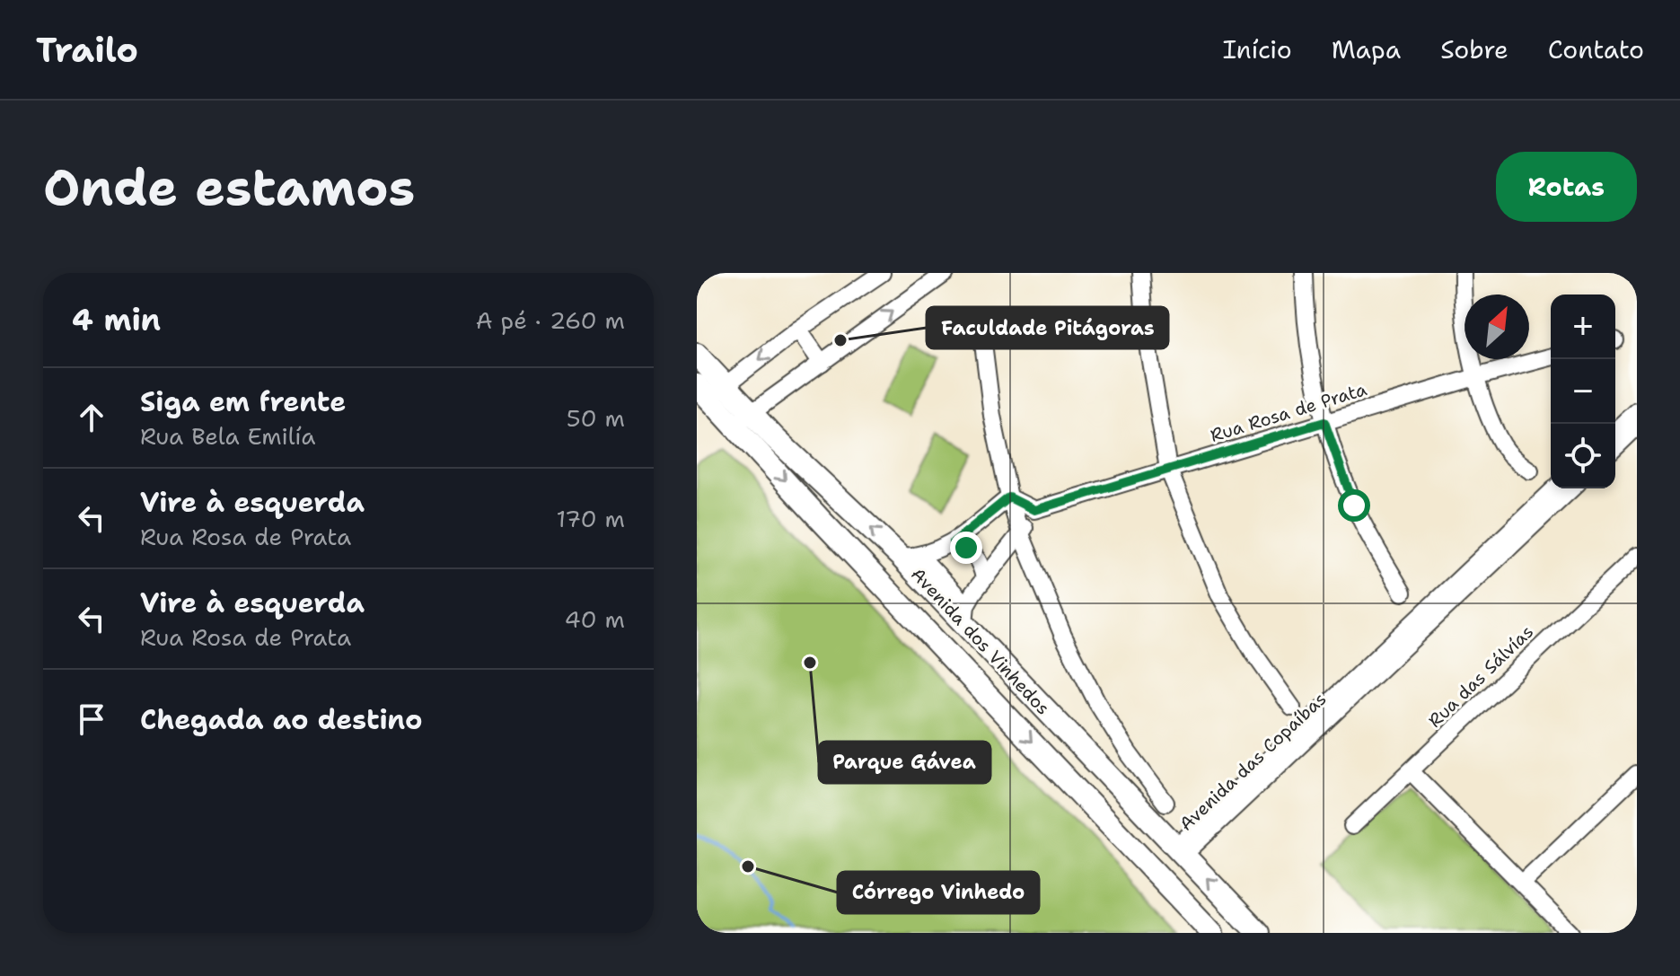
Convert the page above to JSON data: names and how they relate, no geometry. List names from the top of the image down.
{
  "streets": {
    "main road": ["Avenida dos Vinhedos"],
    "street": ["Rua Rosa de Prata", "Rua das Sálvías", "Avenida das Copaíbas"]
  },
  "crossings": [
    ["Avenida dos Vinhedos", "Avenida das Copaíbas"]
  ],
  "places": ["Faculdade Pitágoras", "Parque Gávea", "Córrego Vinhedo"],
  "north": "top right",
  "page": {
    "header": "Trailo",
    "nav": [
      "Início",
      "Mapa",
      "Sobre",
      "Contato"
    ],
    "buttons": "Rotas",
    "title": "Onde estamos",
    "heading": ["4 min", "A pé · 260 m"],
    "map_buttons": ["+", "−"],
    "list": [
      ["Siga em frente", "Rua Bela Emilía", "50 m"],
      ["Vire à esquerda", "Rua Rosa de Prata", "170 m"],
      ["Vire à esquerda", "Rua Rosa de Prata", "40 m"],
      "Chegada ao destino"
    ]
  }
}
